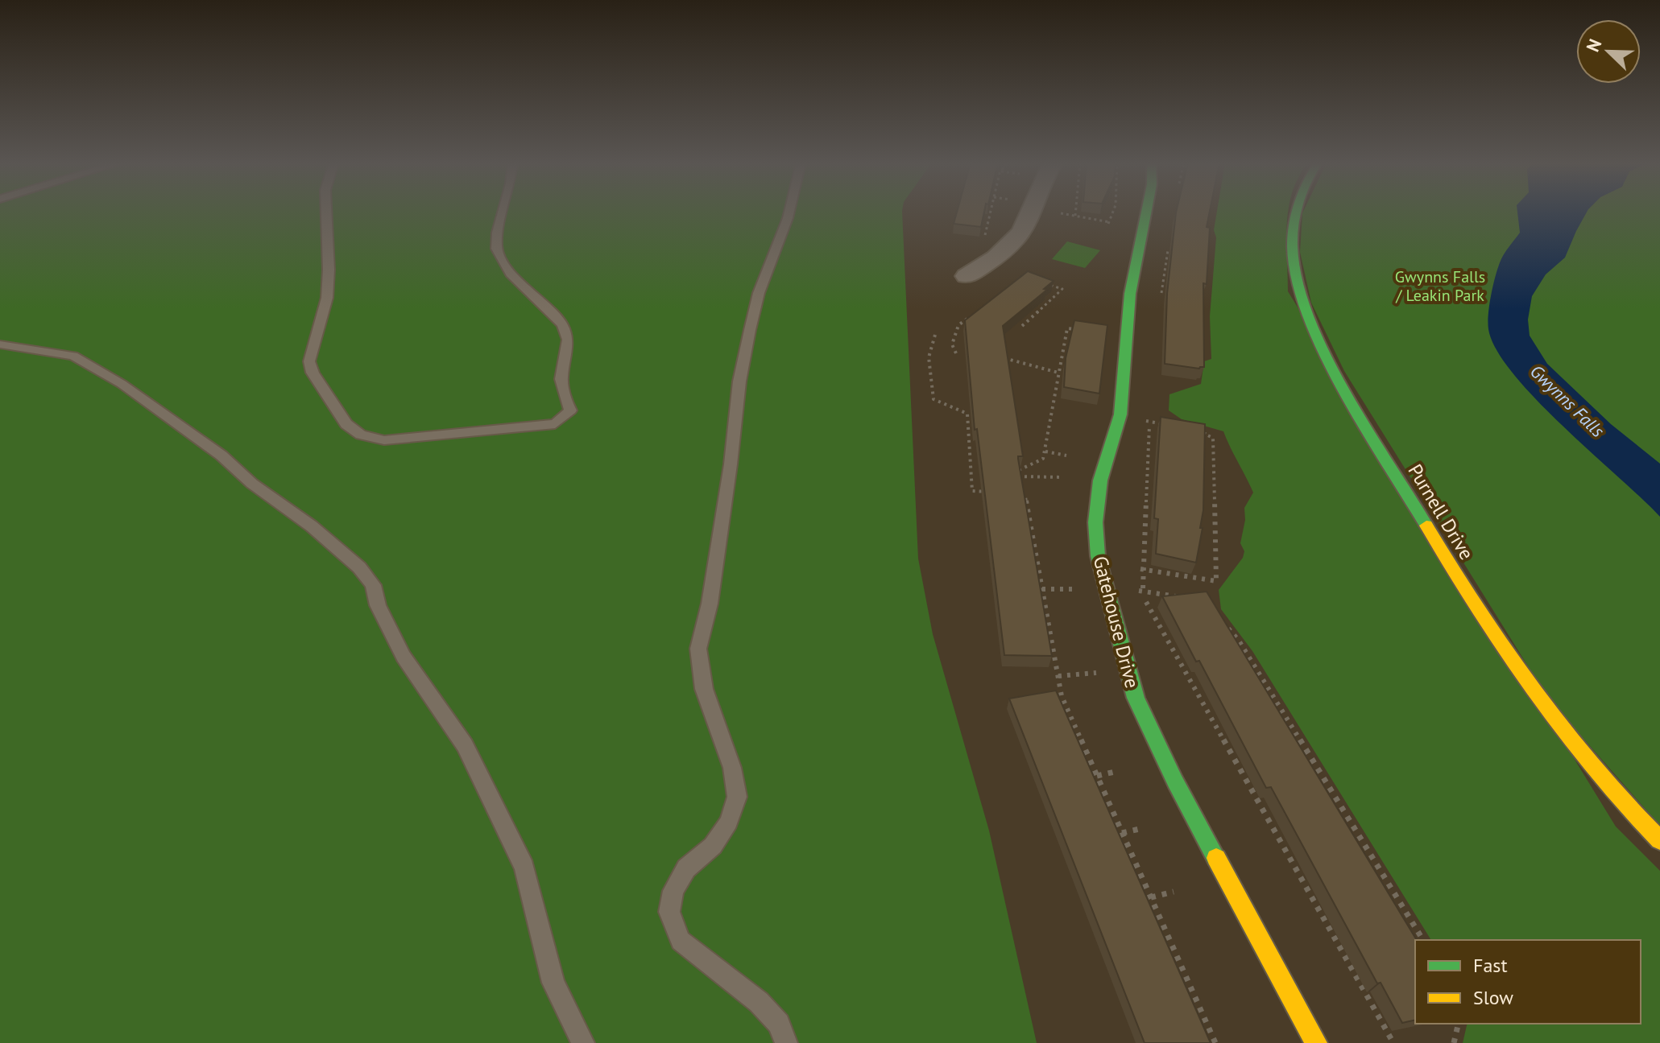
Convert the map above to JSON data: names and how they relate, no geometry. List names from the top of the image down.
{
  "streets": {
    "street": ["Purnell Drive", "Gatehouse Drive"]
  },
  "water": ["Gwynns Falls"],
  "parks": ["Gwynns Falls / Leakin Park"],
  "legend": ["Fast", "Slow"],
  "north": "top left"
}
